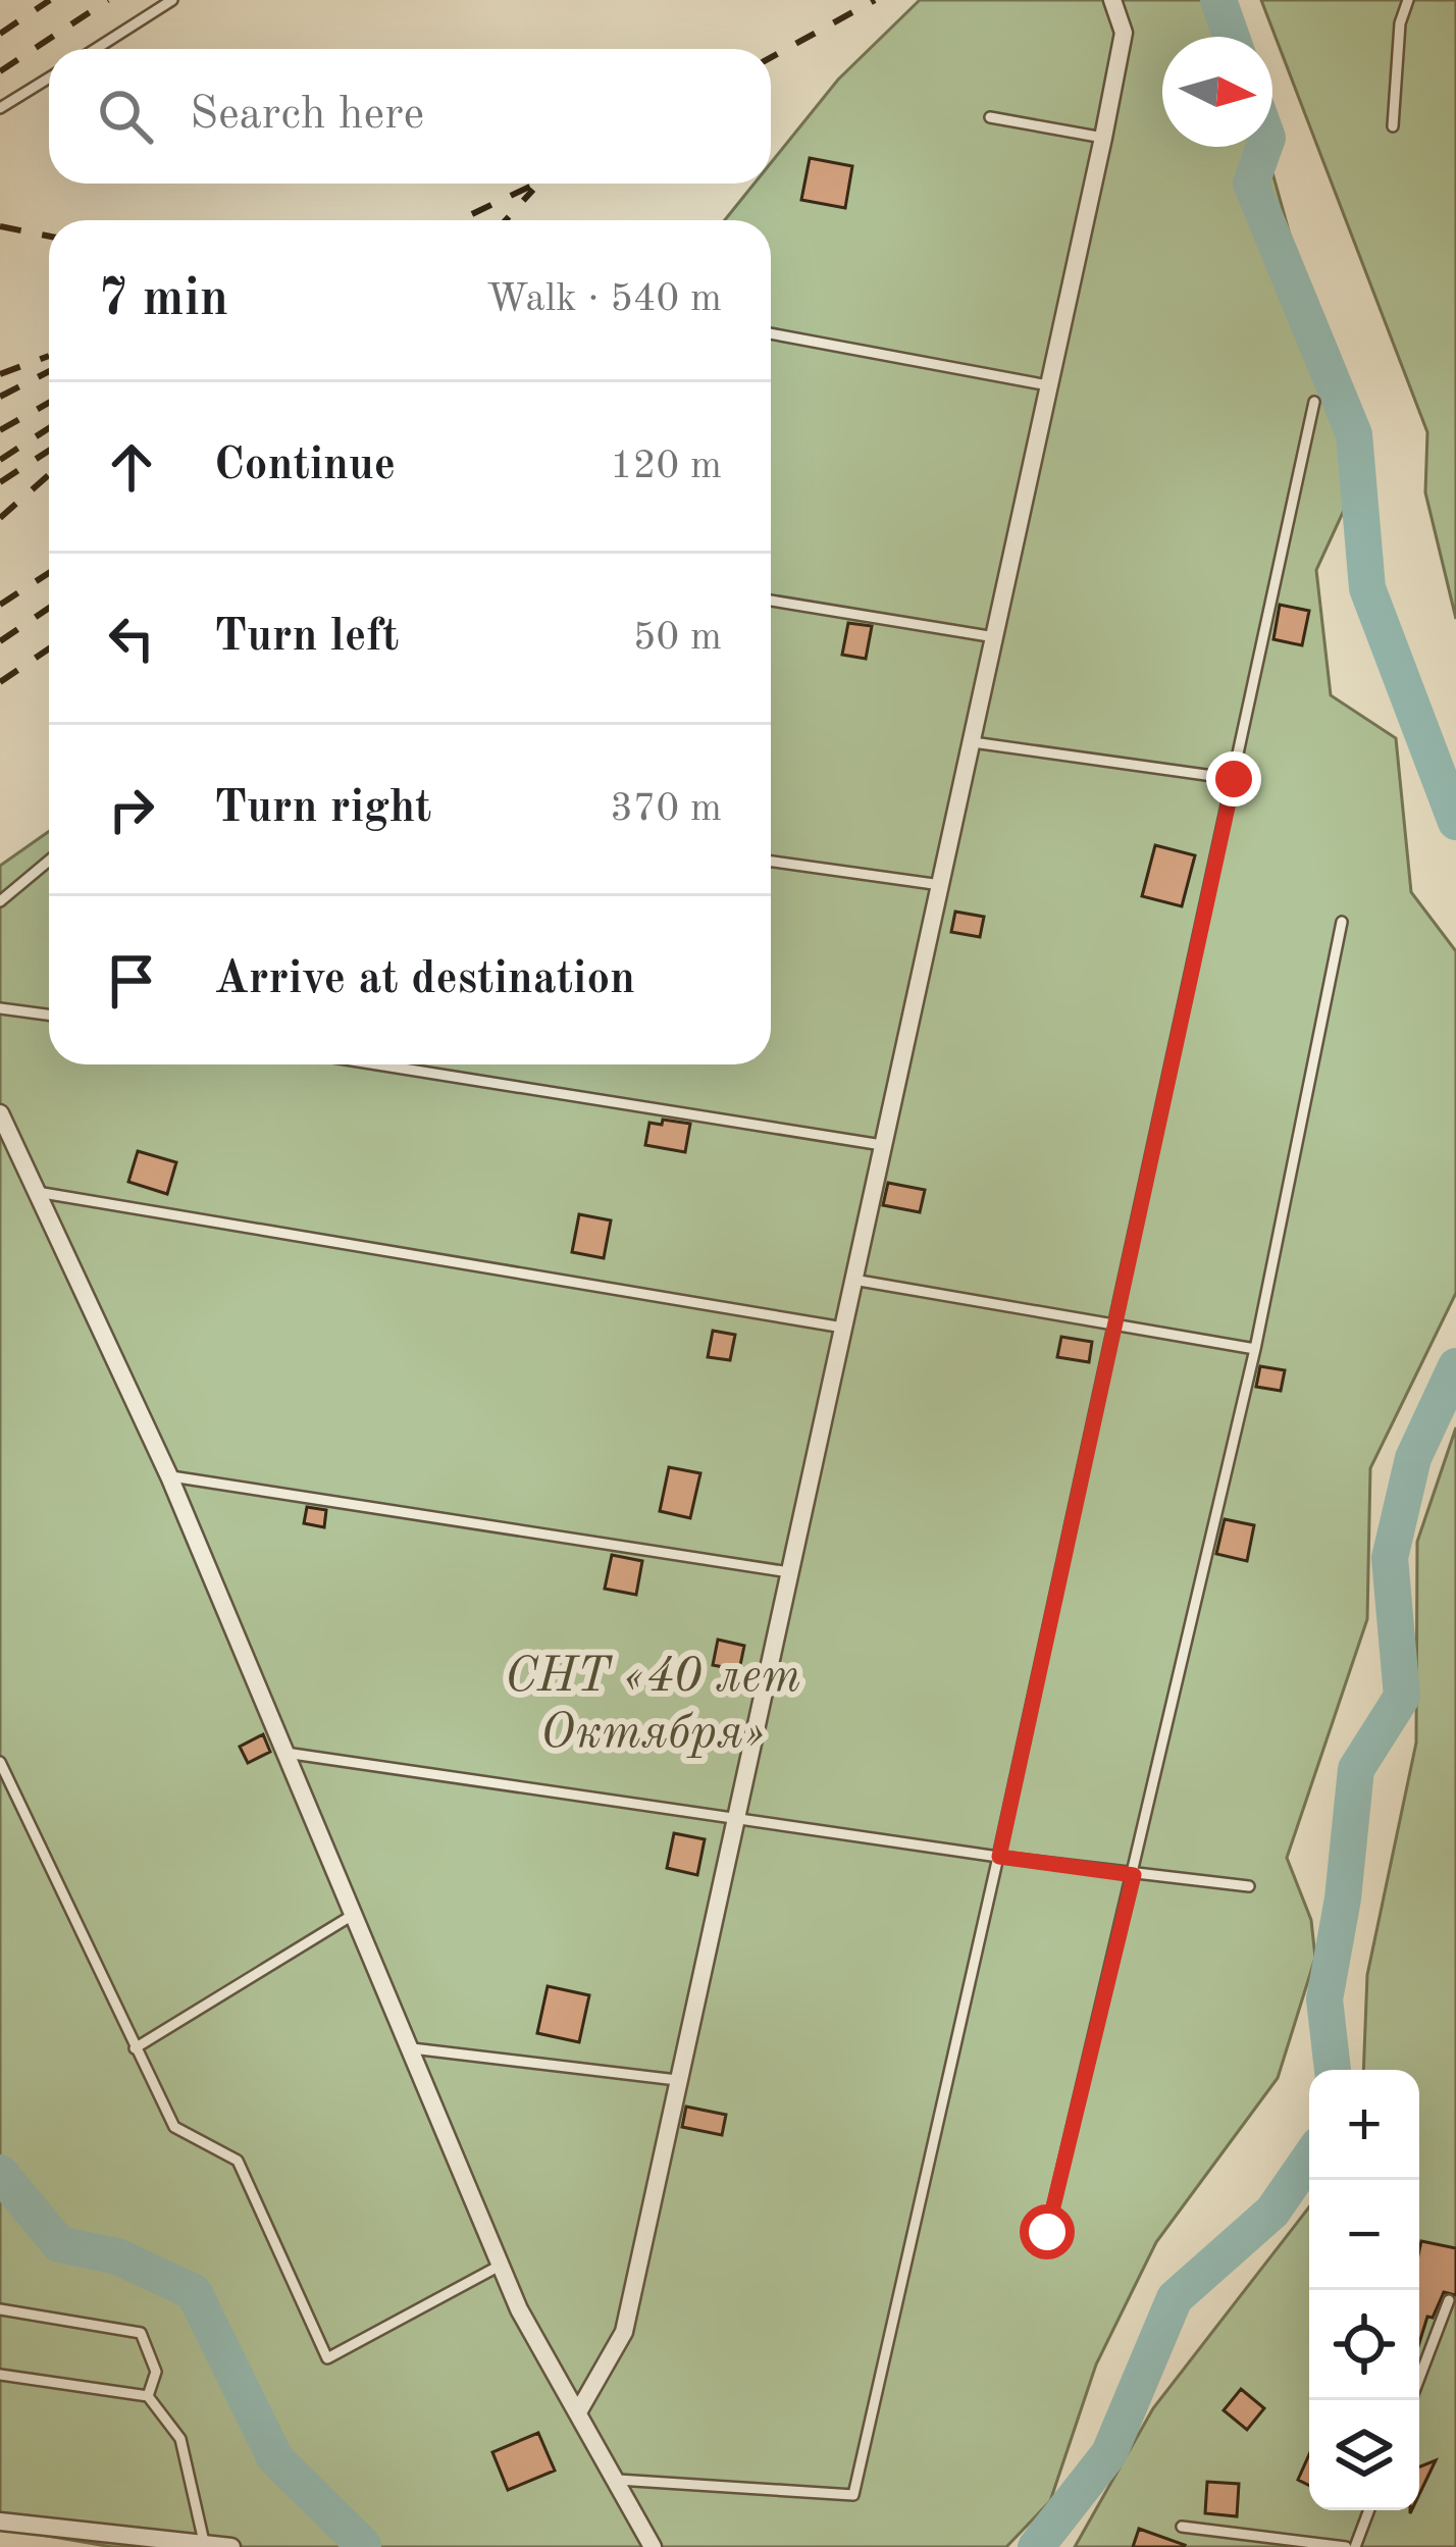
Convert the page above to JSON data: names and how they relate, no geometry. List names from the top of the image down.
{
  "parks": ["СНТ «40 лет Октября»"],
  "north": "right",
  "page": {
    "search": "Search here",
    "heading": ["7 min", "Walk · 540 m"],
    "list": [
      ["Continue", "120 m"],
      ["Turn left", "50 m"],
      ["Turn right", "370 m"],
      "Arrive at destination"
    ],
    "map_buttons": ["+", "−"]
  }
}
